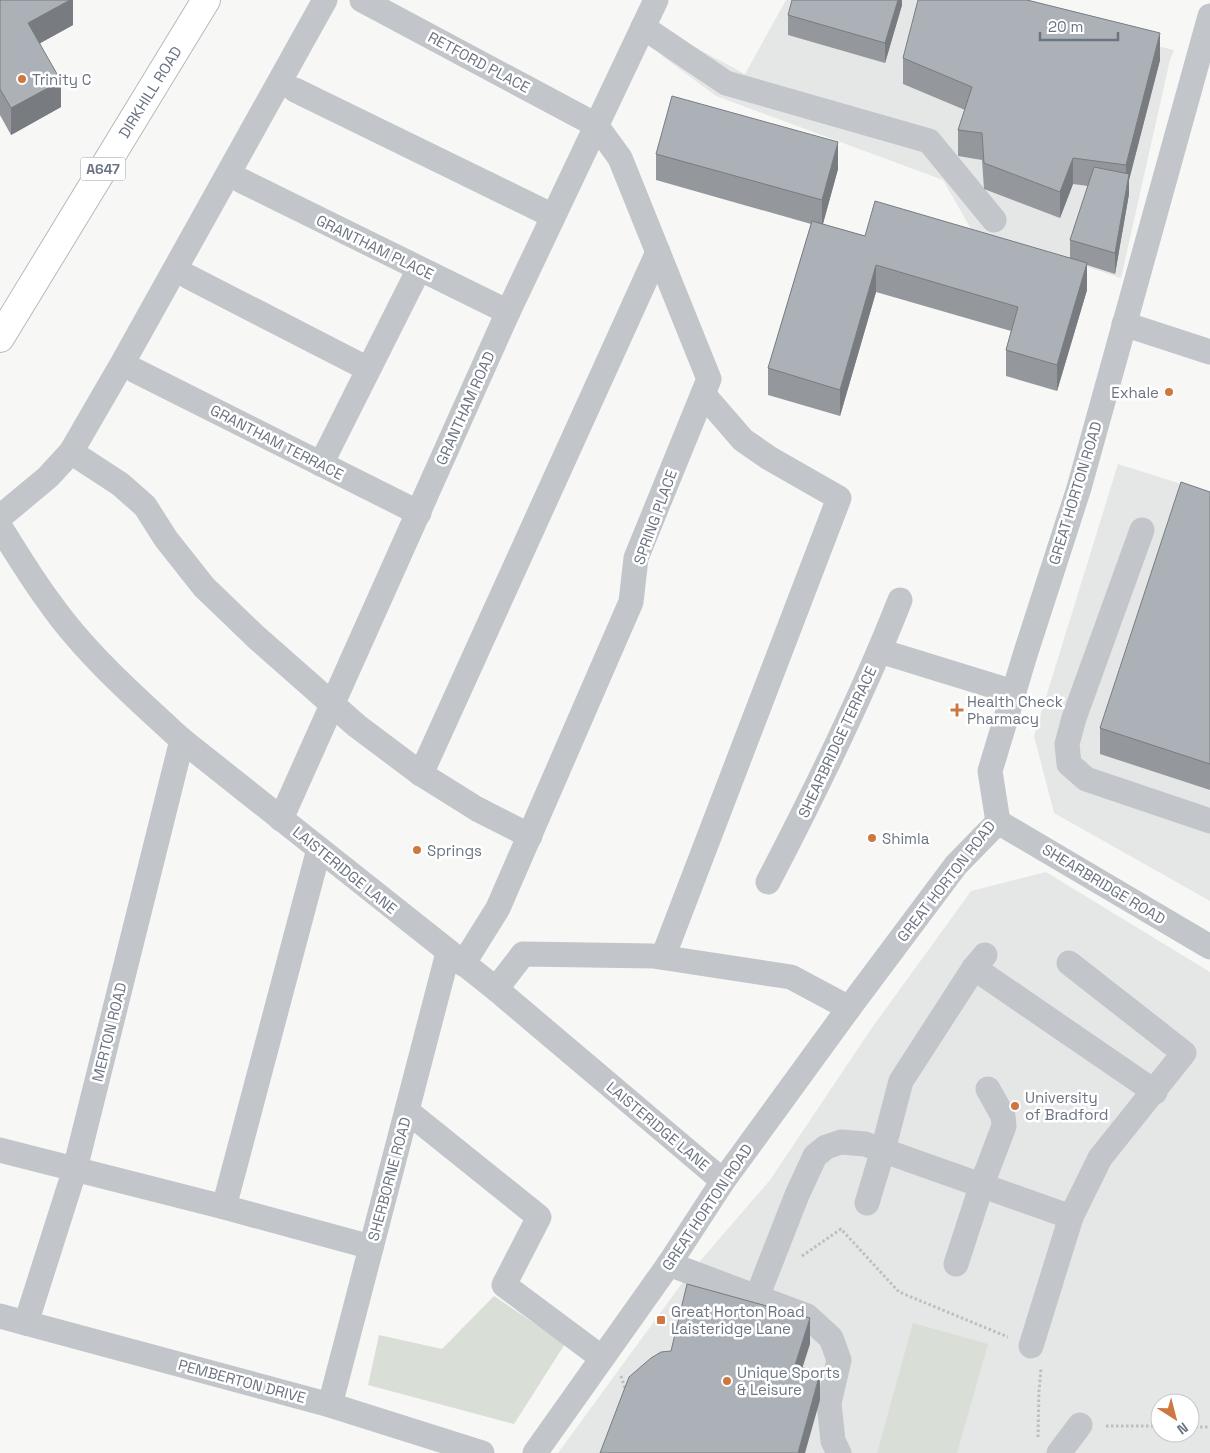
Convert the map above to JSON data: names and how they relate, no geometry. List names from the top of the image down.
{
  "streets": {
    "main road": ["DIRKHILL ROAD", "A647"],
    "street": [
      "RETFORD PLACE",
      "GRANTHAM PLACE",
      "GRANTHAM ROAD",
      "GRANTHAM TERRACE",
      "GREAT HORTON ROAD",
      "SPRING PLACE",
      "SHEARBRIDGE TERRACE",
      "LAISTERIDGE LANE",
      "SHEARBRIDGE ROAD",
      "MERTON ROAD",
      "SHERBORNE ROAD",
      "PEMBERTON DRIVE"
    ]
  },
  "crossings": [
    ["RETFORD PLACE", "GRANTHAM ROAD"],
    ["RETFORD PLACE", "SPRING PLACE"],
    ["GRANTHAM PLACE", "GRANTHAM ROAD"],
    ["GRANTHAM ROAD", "GRANTHAM TERRACE"],
    ["GRANTHAM ROAD", "SPRING PLACE"],
    ["GRANTHAM ROAD", "LAISTERIDGE LANE"],
    ["GREAT HORTON ROAD", "LAISTERIDGE LANE"],
    ["GREAT HORTON ROAD", "SHEARBRIDGE ROAD"],
    ["SPRING PLACE", "LAISTERIDGE LANE"],
    ["SPRING PLACE", "SHERBORNE ROAD"],
    ["LAISTERIDGE LANE", "MERTON ROAD"],
    ["LAISTERIDGE LANE", "SHERBORNE ROAD"],
    ["MERTON ROAD", "PEMBERTON DRIVE"],
    ["SHERBORNE ROAD", "PEMBERTON DRIVE"]
  ],
  "places": {
    "other": [
      "Trinity C",
      "Exhale",
      "Shimla",
      "Springs",
      "University of Bradford",
      "Unique Sports & Leisure"
    ],
    "health": ["Health Check Pharmacy"],
    "transit": ["Great Horton Road Laisteridge Lane"]
  },
  "scale_bar": "20 m",
  "north": "bottom right"
}
